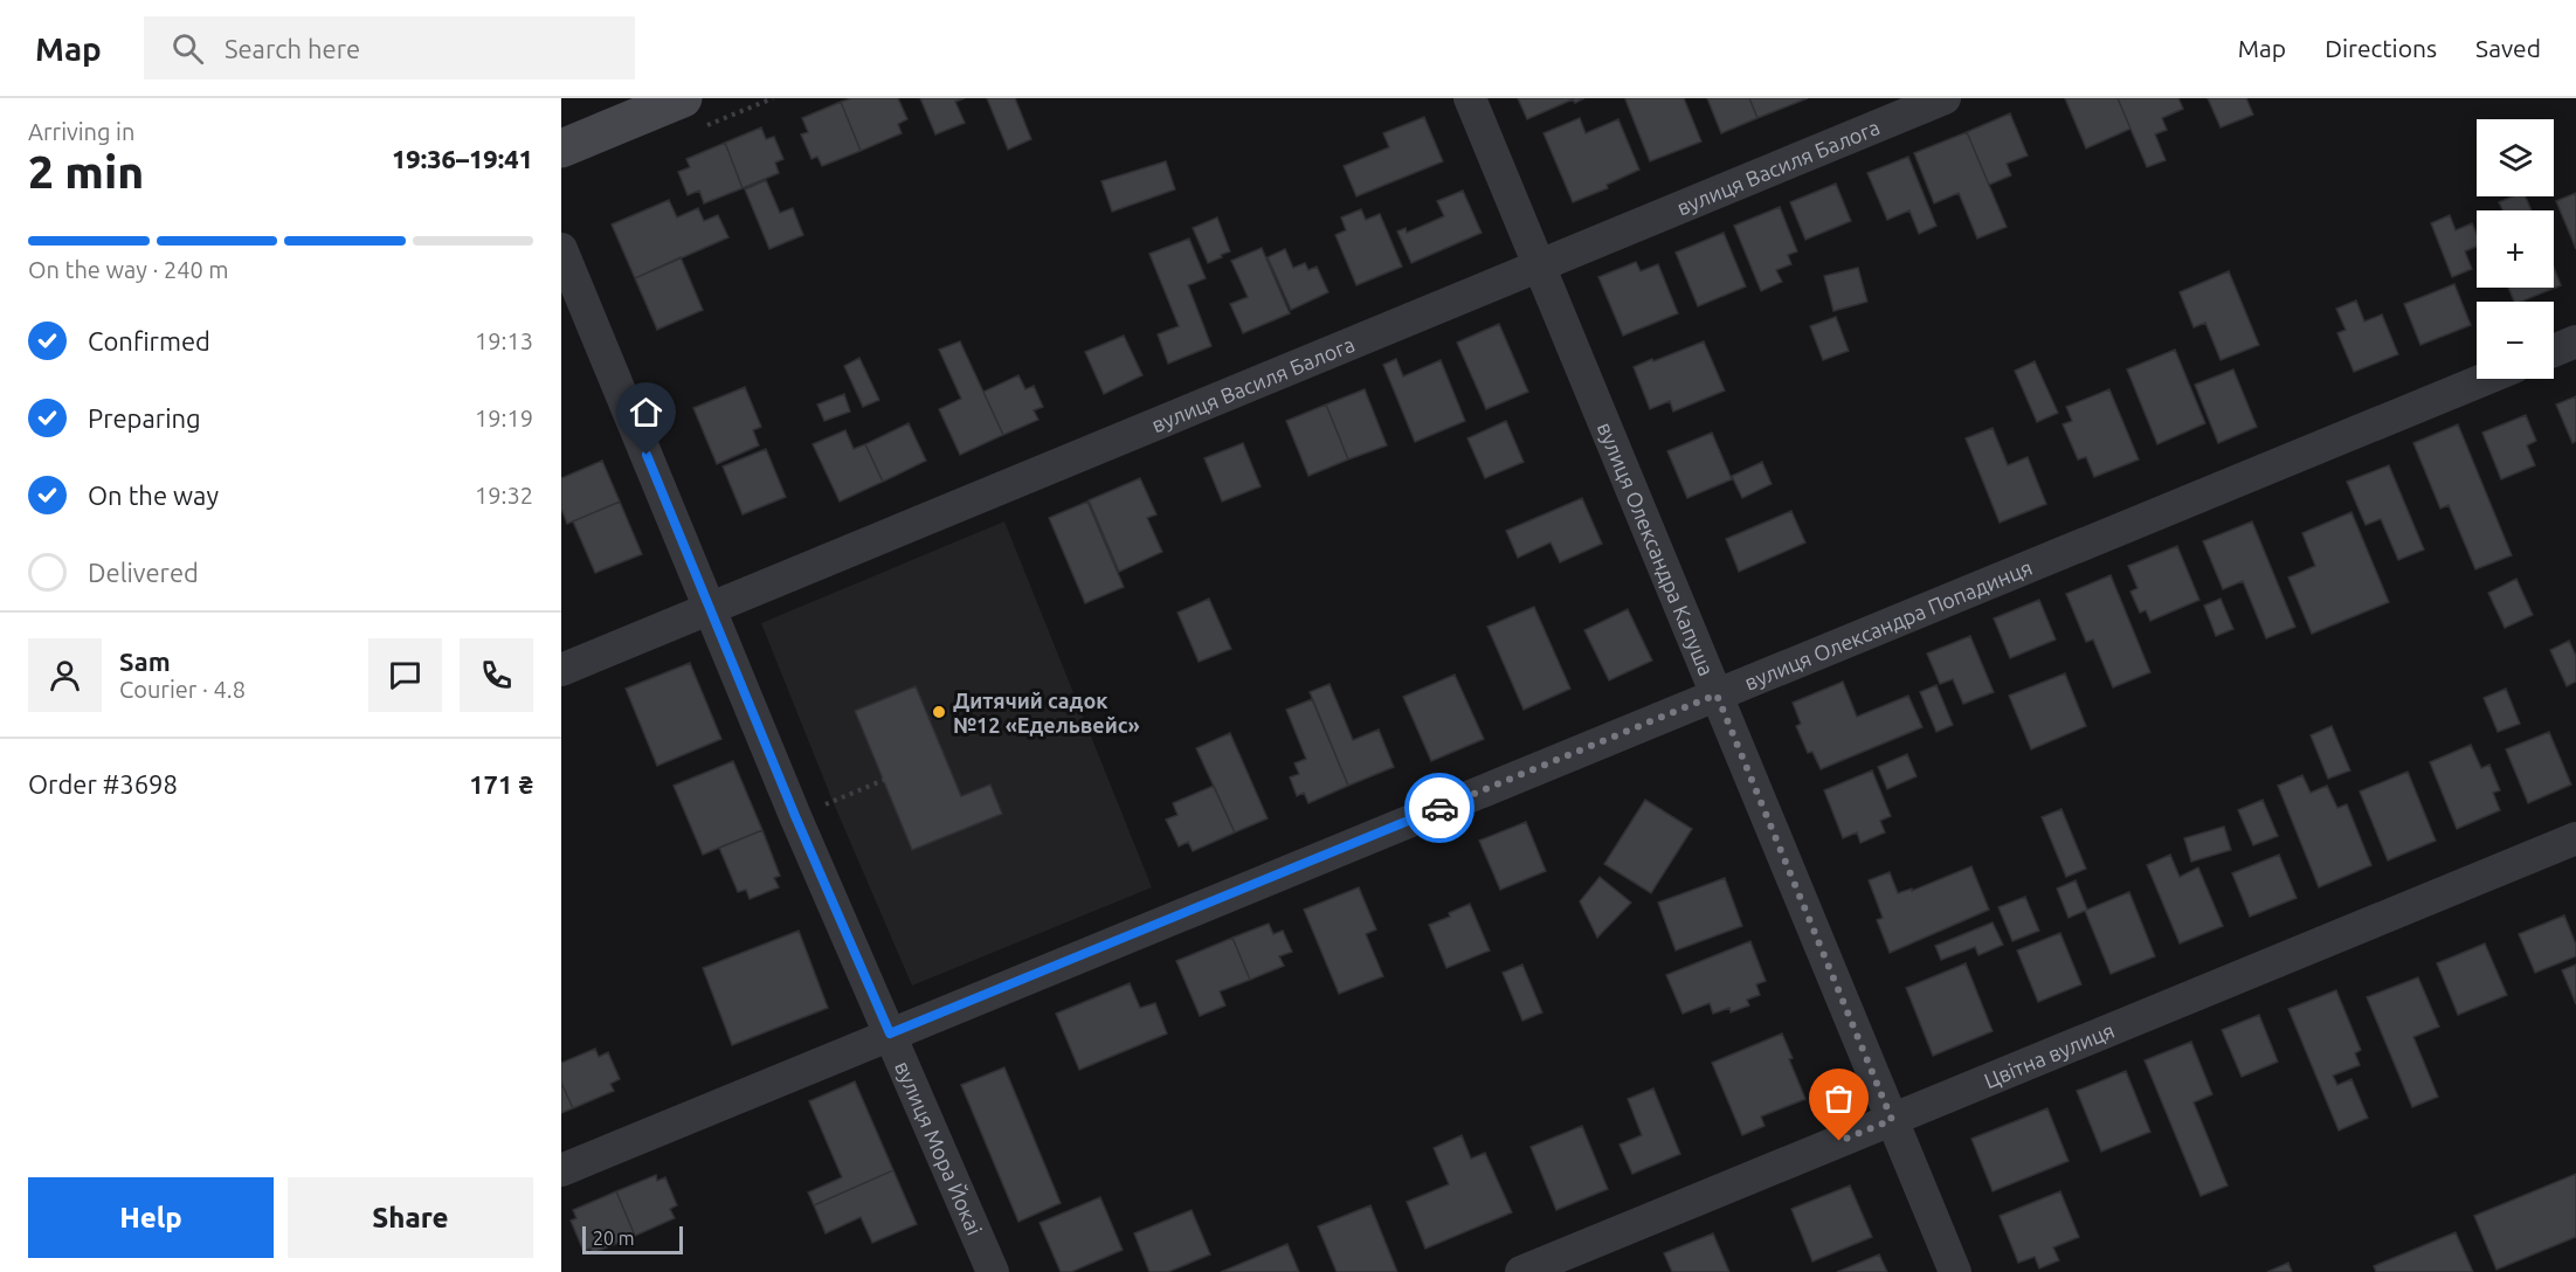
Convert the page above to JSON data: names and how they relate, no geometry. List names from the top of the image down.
{
  "streets": {
    "street": [
      "вулиця Василя Балога",
      "вулиця Олександра Капуша",
      "вулиця Олександра Попадинця",
      "Цвітна вулиця",
      "вулиця Мора Йокаі"
    ]
  },
  "crossings": [
    ["вулиця Василя Балога", "вулиця Олександра Капуша"],
    ["вулиця Василя Балога", "вулиця Мора Йокаі"],
    ["вулиця Олександра Капуша", "вулиця Олександра Попадинця"],
    ["вулиця Олександра Капуша", "Цвітна вулиця"],
    ["вулиця Олександра Попадинця", "вулиця Мора Йокаі"]
  ],
  "places": ["Дитячий садок №12 «Едельвейс»"],
  "scale_bar": "20 m",
  "page": {
    "header": "Map",
    "search": "Search here",
    "nav": ["Map", "Directions", "Saved"],
    "heading": ["2 min", "Arriving in", "19:36–19:41"],
    "panel": [
      "Sam",
      "Courier · 4.8",
      "Order #3698",
      "171 ₴"
    ],
    "map_buttons": ["+", "−"],
    "bar": "On the way · 240 m",
    "list": [
      ["Confirmed", "19:13"],
      ["Preparing", "19:19"],
      ["On the way", "19:32"],
      "Delivered"
    ],
    "buttons": ["Help", "Share"],
    "scale": "20 m"
  }
}
